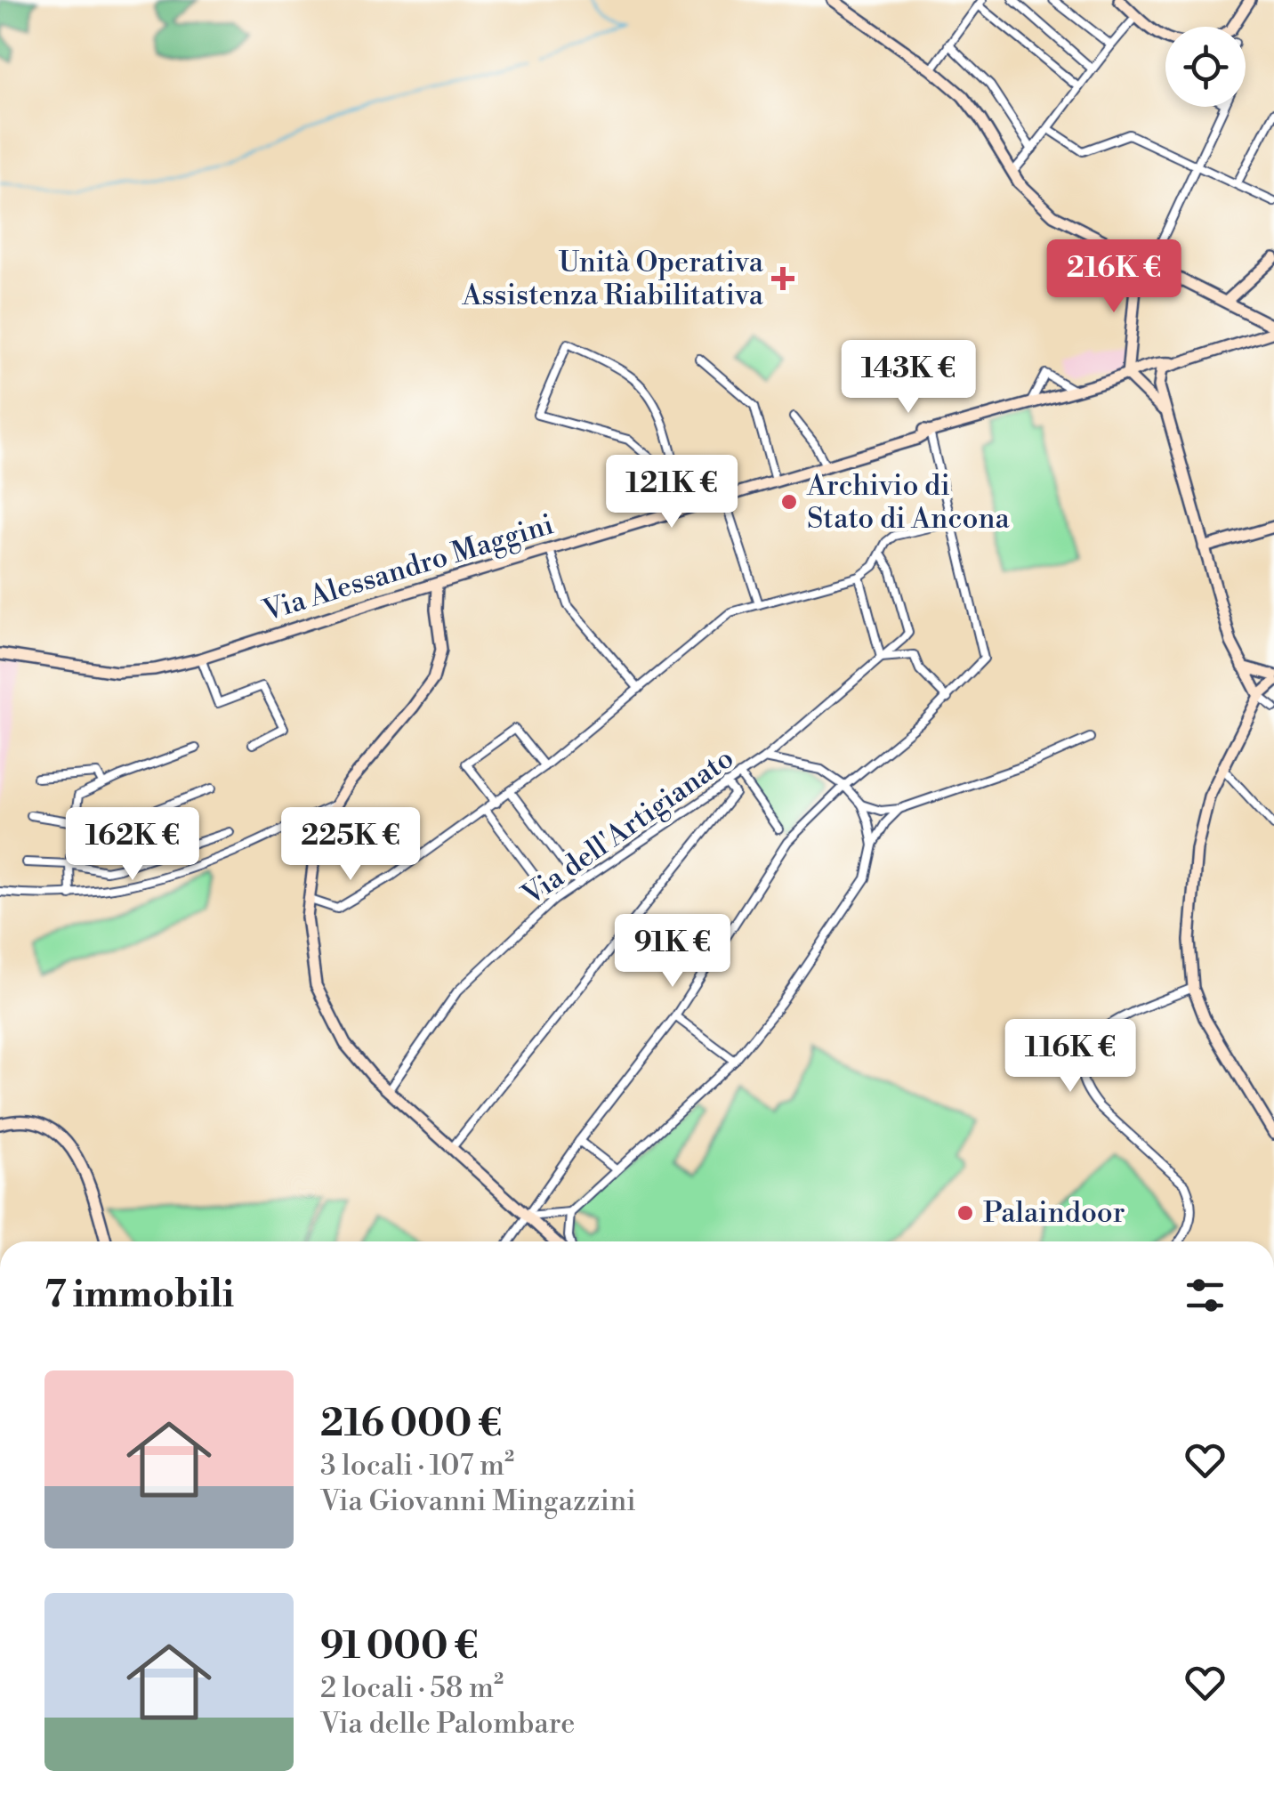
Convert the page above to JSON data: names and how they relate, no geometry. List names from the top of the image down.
{
  "streets": {
    "main road": ["Via Alessandro Maggini"],
    "street": ["Via dell'Artigianato"]
  },
  "places": {
    "health": ["Unità Operativa Assistenza Riabilitativa"],
    "other": ["Archivio di Stato di Ancona", "Palaindoor"]
  },
  "page": {
    "price": [
      "216K €",
      "143K €",
      "121K €",
      "162K €",
      "225K €",
      "91K €",
      "116K €"
    ],
    "heading": "7 immobili",
    "list": [
      {
        "name": "216 000 €",
        "note": "3 locali · 107 m² · Via Giovanni Mingazzini"
      },
      {
        "name": "91 000 €",
        "note": "2 locali · 58 m² · Via delle Palombare"
      }
    ]
  }
}
